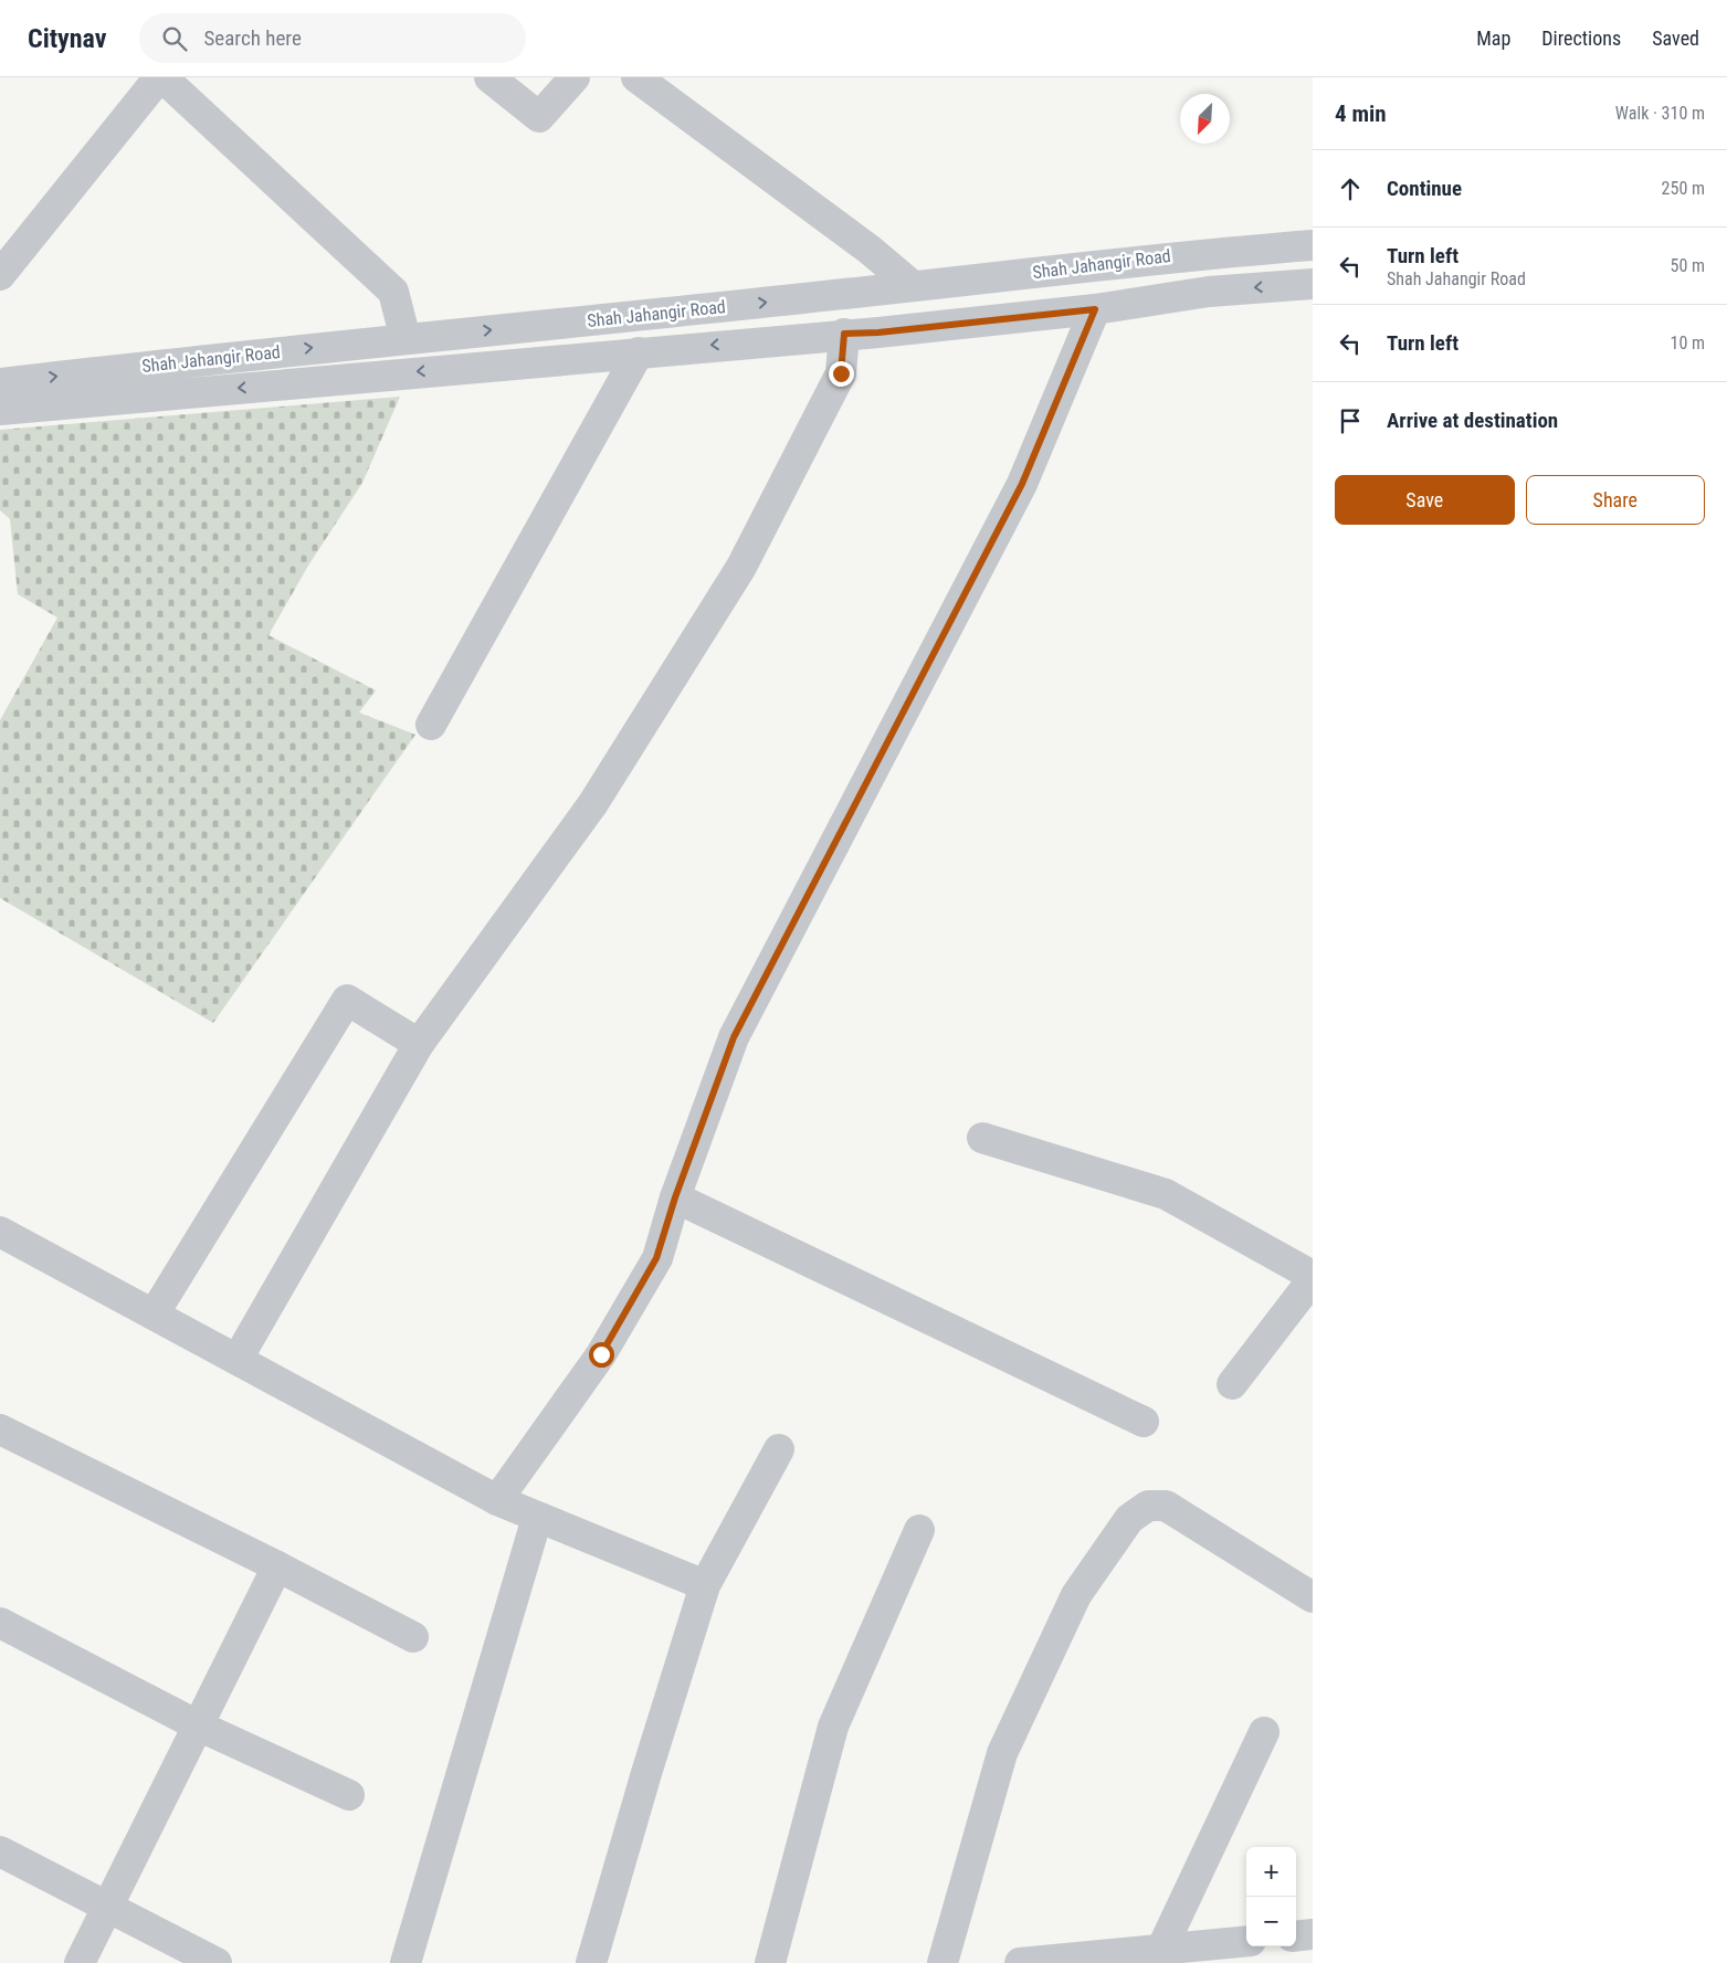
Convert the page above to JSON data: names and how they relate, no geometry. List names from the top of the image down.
{
  "streets": {
    "street": ["Shah Jahangir Road"]
  },
  "north": "bottom left",
  "page": {
    "header": "Citynav",
    "search": "Search here",
    "nav": ["Map", "Directions", "Saved"],
    "heading": ["4 min", "Walk · 310 m"],
    "list": [
      ["Continue", "250 m"],
      ["Turn left", "Shah Jahangir Road", "50 m"],
      ["Turn left", "10 m"],
      "Arrive at destination"
    ],
    "buttons": ["Save", "Share"],
    "map_buttons": ["+", "−"]
  }
}
